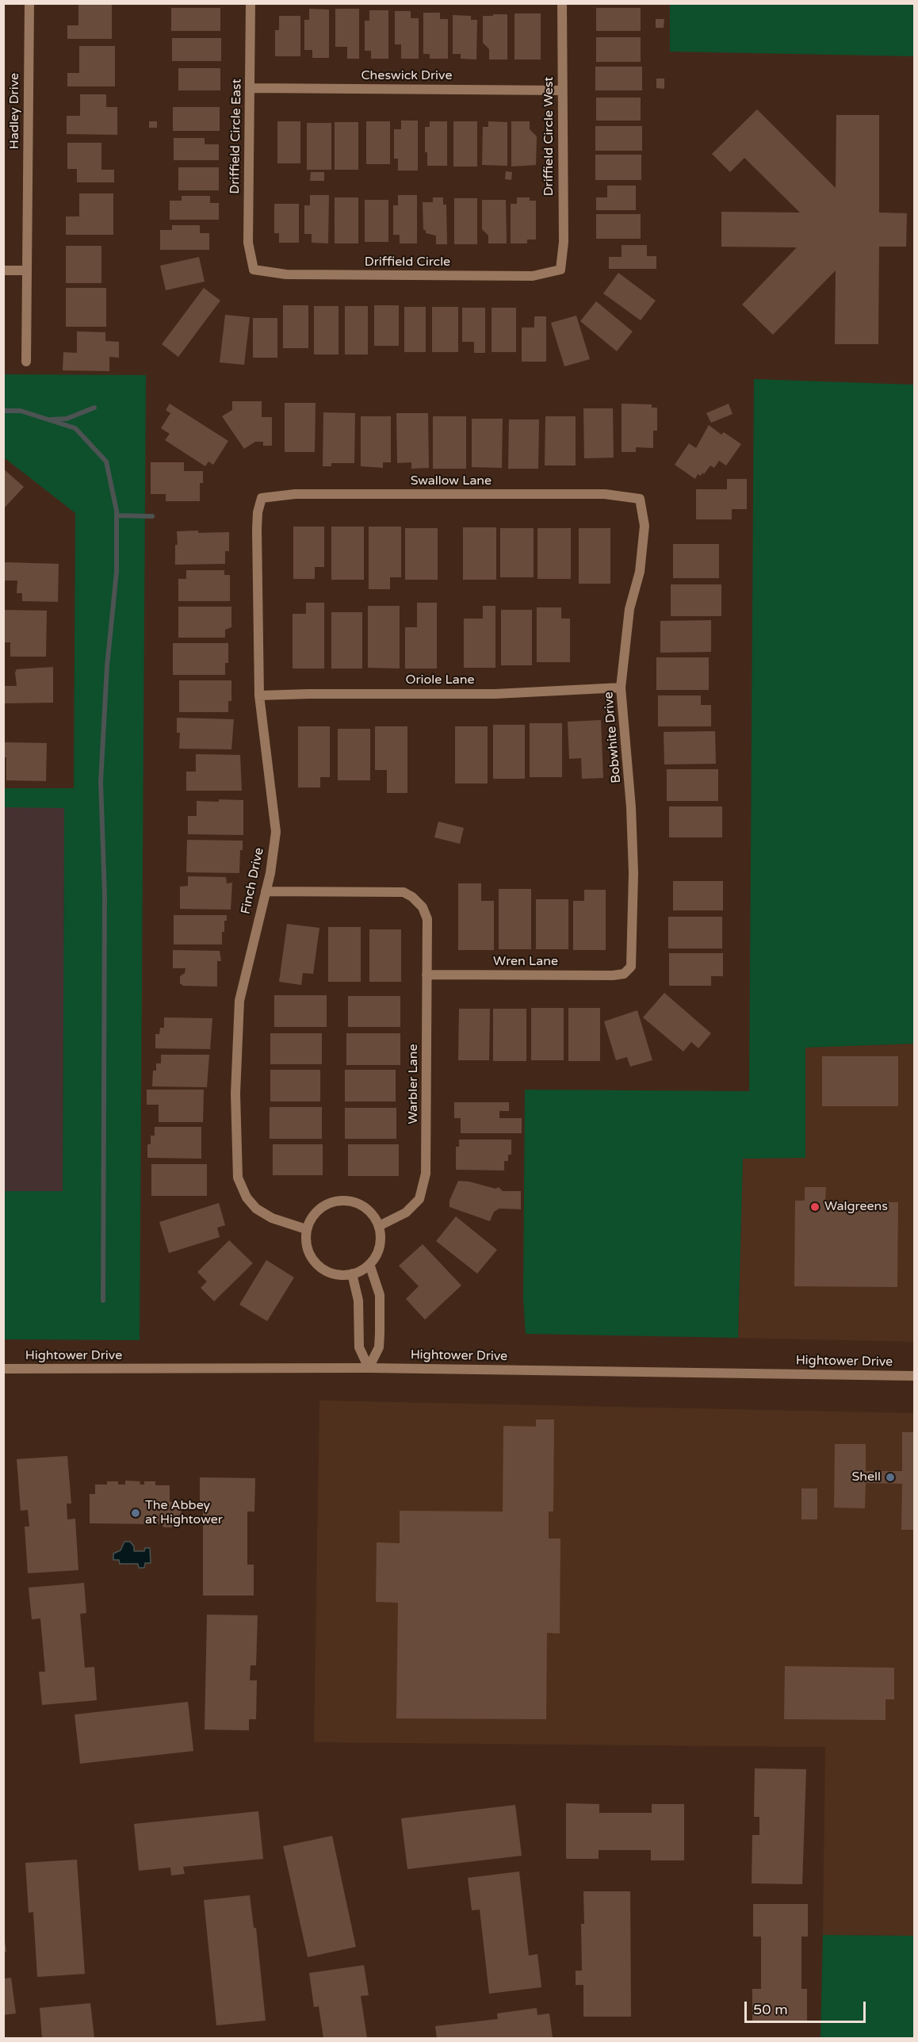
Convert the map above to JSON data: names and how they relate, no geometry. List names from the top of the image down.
{
  "streets": {
    "street": [
      "Cheswick Drive",
      "Hadley Drive",
      "Driffield Circle East",
      "Driffield Circle West",
      "Driffield Circle",
      "Swallow Lane",
      "Oriole Lane",
      "Bobwhite Drive",
      "Finch Drive",
      "Wren Lane",
      "Warbler Lane",
      "Hightower Drive"
    ]
  },
  "crossings": [
    ["Cheswick Drive", "Driffield Circle East"],
    ["Cheswick Drive", "Driffield Circle West"],
    ["Driffield Circle East", "Driffield Circle"],
    ["Driffield Circle West", "Driffield Circle"],
    ["Swallow Lane", "Bobwhite Drive"],
    ["Swallow Lane", "Finch Drive"],
    ["Oriole Lane", "Bobwhite Drive"],
    ["Oriole Lane", "Finch Drive"],
    ["Bobwhite Drive", "Wren Lane"],
    ["Finch Drive", "Warbler Lane"],
    ["Wren Lane", "Warbler Lane"]
  ],
  "places": ["Walgreens", "Shell", "The Abbey at Hightower"],
  "scale_bar": "50 m"
}
